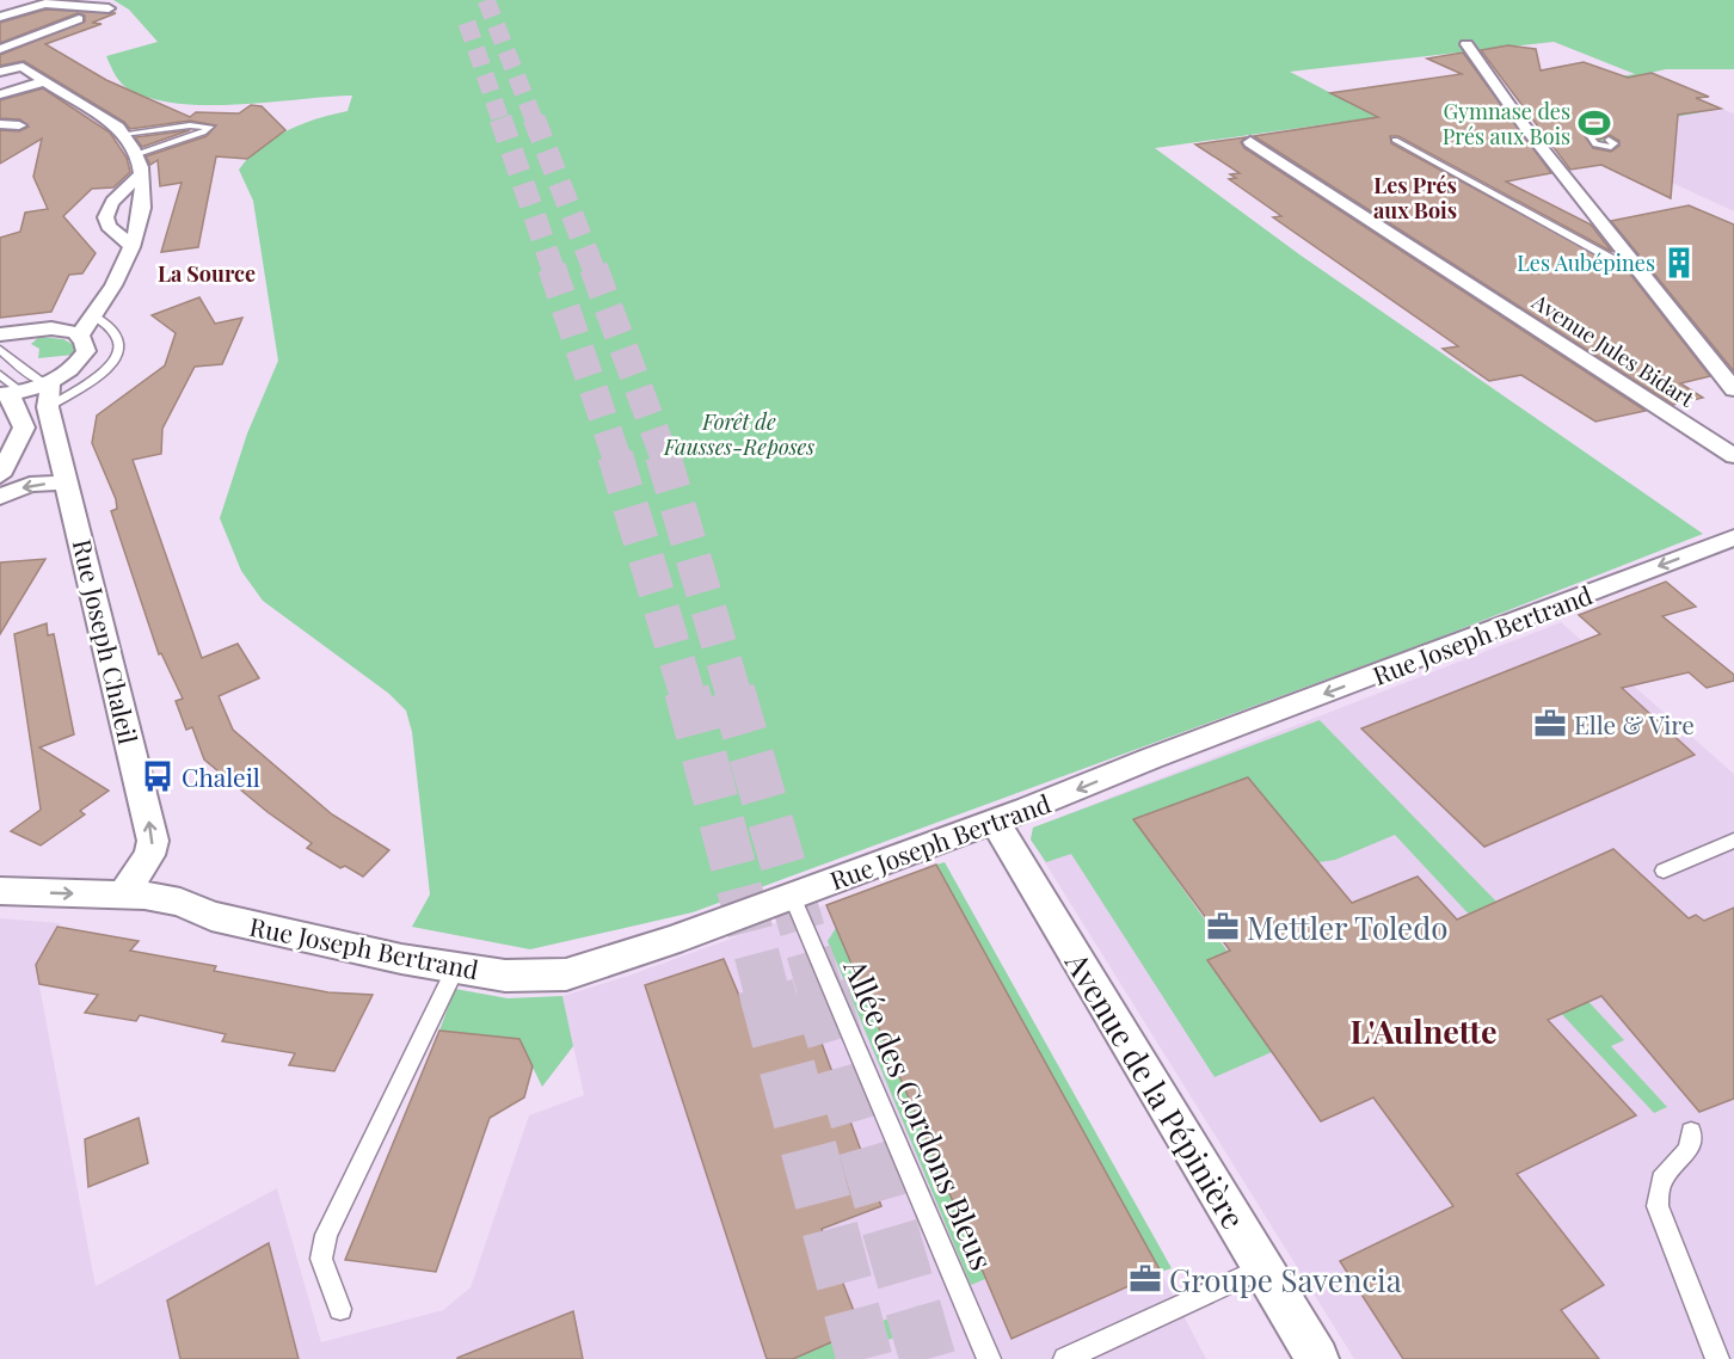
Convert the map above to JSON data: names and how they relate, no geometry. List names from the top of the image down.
{
  "streets": {
    "street": [
      "Avenue Jules Bidart",
      "Rue Joseph Bertrand",
      "Rue Joseph Chaleil",
      "Avenue de la Pépinière"
    ],
    "lane": ["Allée des Cordons Bleus"]
  },
  "crossings": [
    ["Rue Joseph Bertrand", "Rue Joseph Chaleil"],
    ["Rue Joseph Bertrand", "Avenue de la Pépinière"],
    ["Rue Joseph Bertrand", "Allée des Cordons Bleus"]
  ],
  "one_way": ["Rue Joseph Chaleil"],
  "districts": ["Les Prés aux Bois", "La Source", "L'Aulnette"],
  "parks": ["Forêt de Fausses-Reposes"],
  "places": {
    "sports": ["Gymnase des Prés aux Bois"],
    "building": ["Les Aubépines"],
    "office": ["Elle & Vire", "Mettler Toledo", "Groupe Savencia"],
    "bus stop": ["Chaleil"]
  }
}
